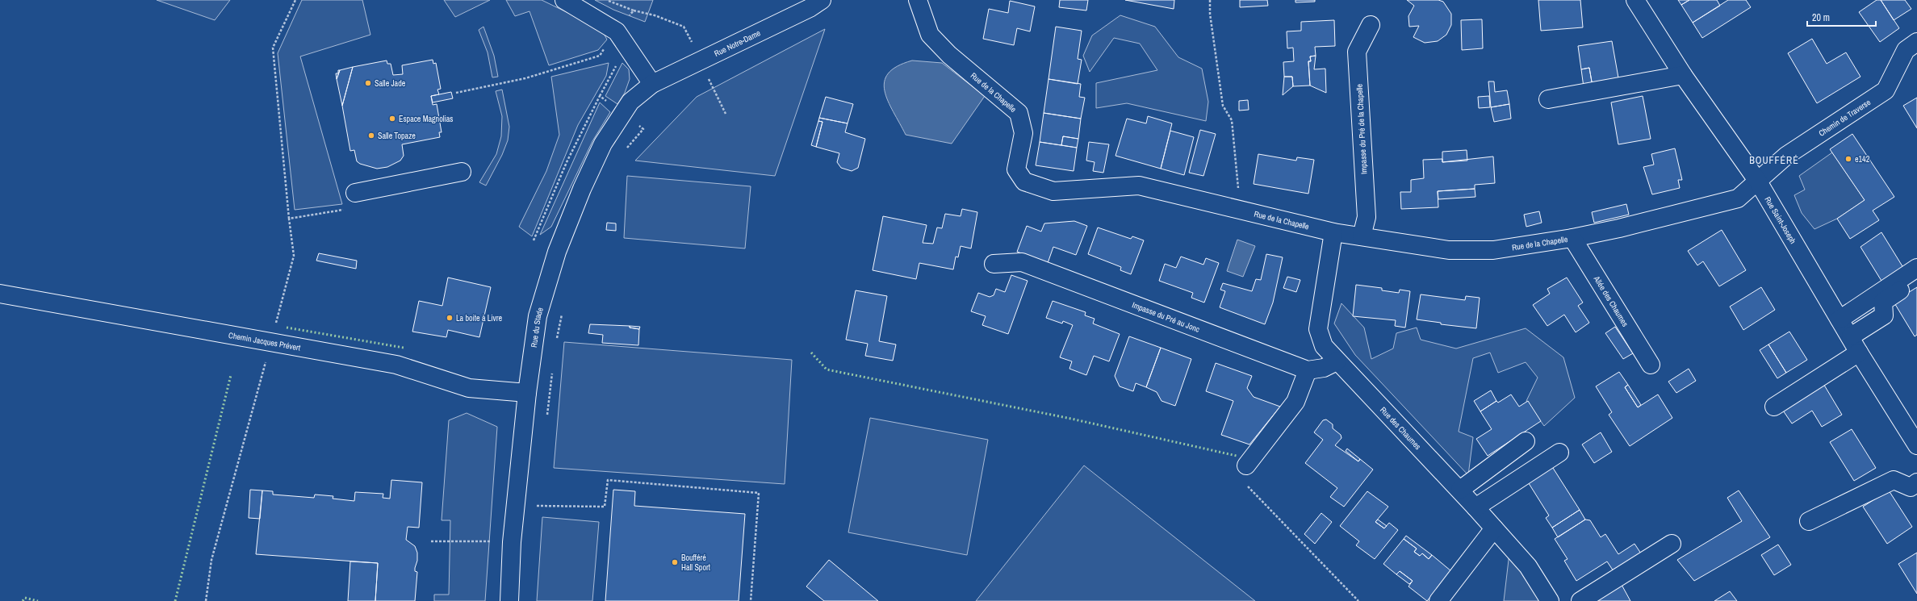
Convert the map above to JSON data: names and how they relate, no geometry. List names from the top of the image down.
{
  "streets": {
    "street": [
      "Rue Notre-Dame",
      "Rue de la Chapelle",
      "Chemin de Traverse",
      "Impasse du Pré de la Chapelle",
      "Rue Saint-Joseph",
      "Allée des Chaumes",
      "Impasse du Pré au Jonc",
      "Rue du Stade",
      "Chemin Jacques Prévert",
      "Rue des Chaumes"
    ]
  },
  "crossings": [
    ["Rue Notre-Dame", "Rue du Stade"],
    ["Rue de la Chapelle", "Chemin de Traverse"],
    ["Rue de la Chapelle", "Impasse du Pré de la Chapelle"],
    ["Rue de la Chapelle", "Rue Saint-Joseph"],
    ["Rue de la Chapelle", "Allée des Chaumes"],
    ["Rue de la Chapelle", "Rue des Chaumes"],
    ["Chemin de Traverse", "Rue Saint-Joseph"],
    ["Impasse du Pré au Jonc", "Rue des Chaumes"],
    ["Rue du Stade", "Chemin Jacques Prévert"]
  ],
  "districts": ["BOUFFÉRÉ"],
  "places": [
    "Salle Jade",
    "Espace Magnolias",
    "Salle Topaze",
    "e142",
    "La boite à Livre",
    "Boufféré Hall Sport"
  ],
  "scale_bar": "20 m"
}
